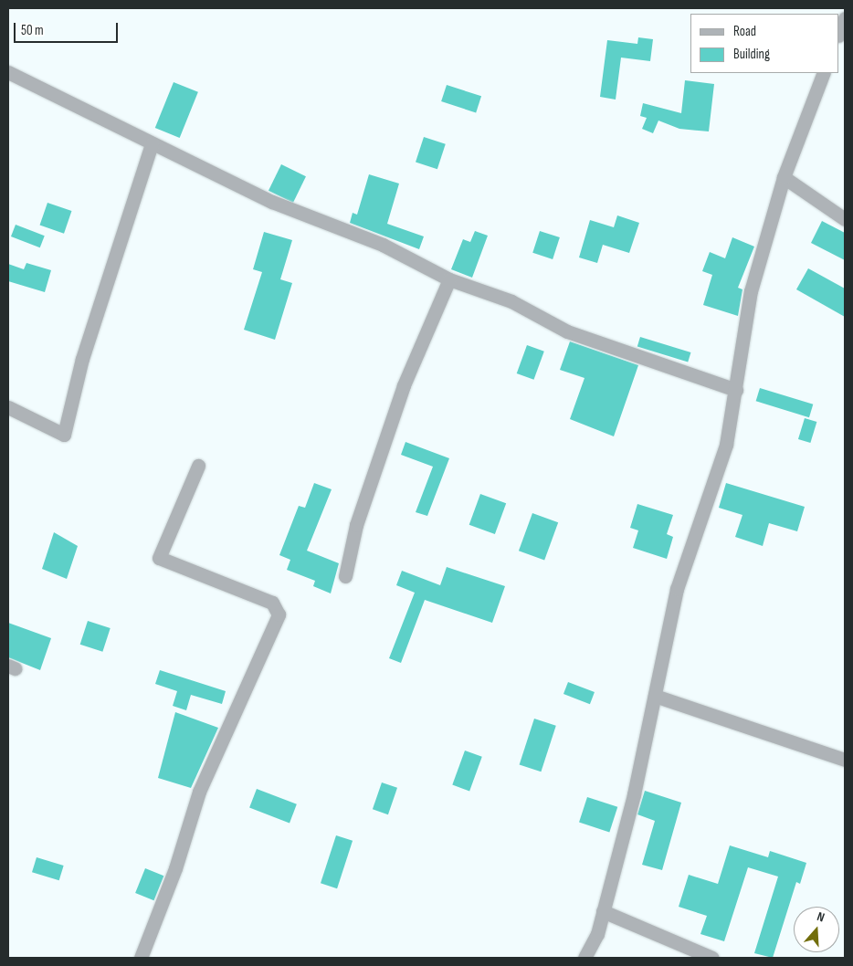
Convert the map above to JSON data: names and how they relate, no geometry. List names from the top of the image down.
{
  "legend": ["Road", "Building"],
  "scale_bar": "50 m",
  "north": "top"
}
